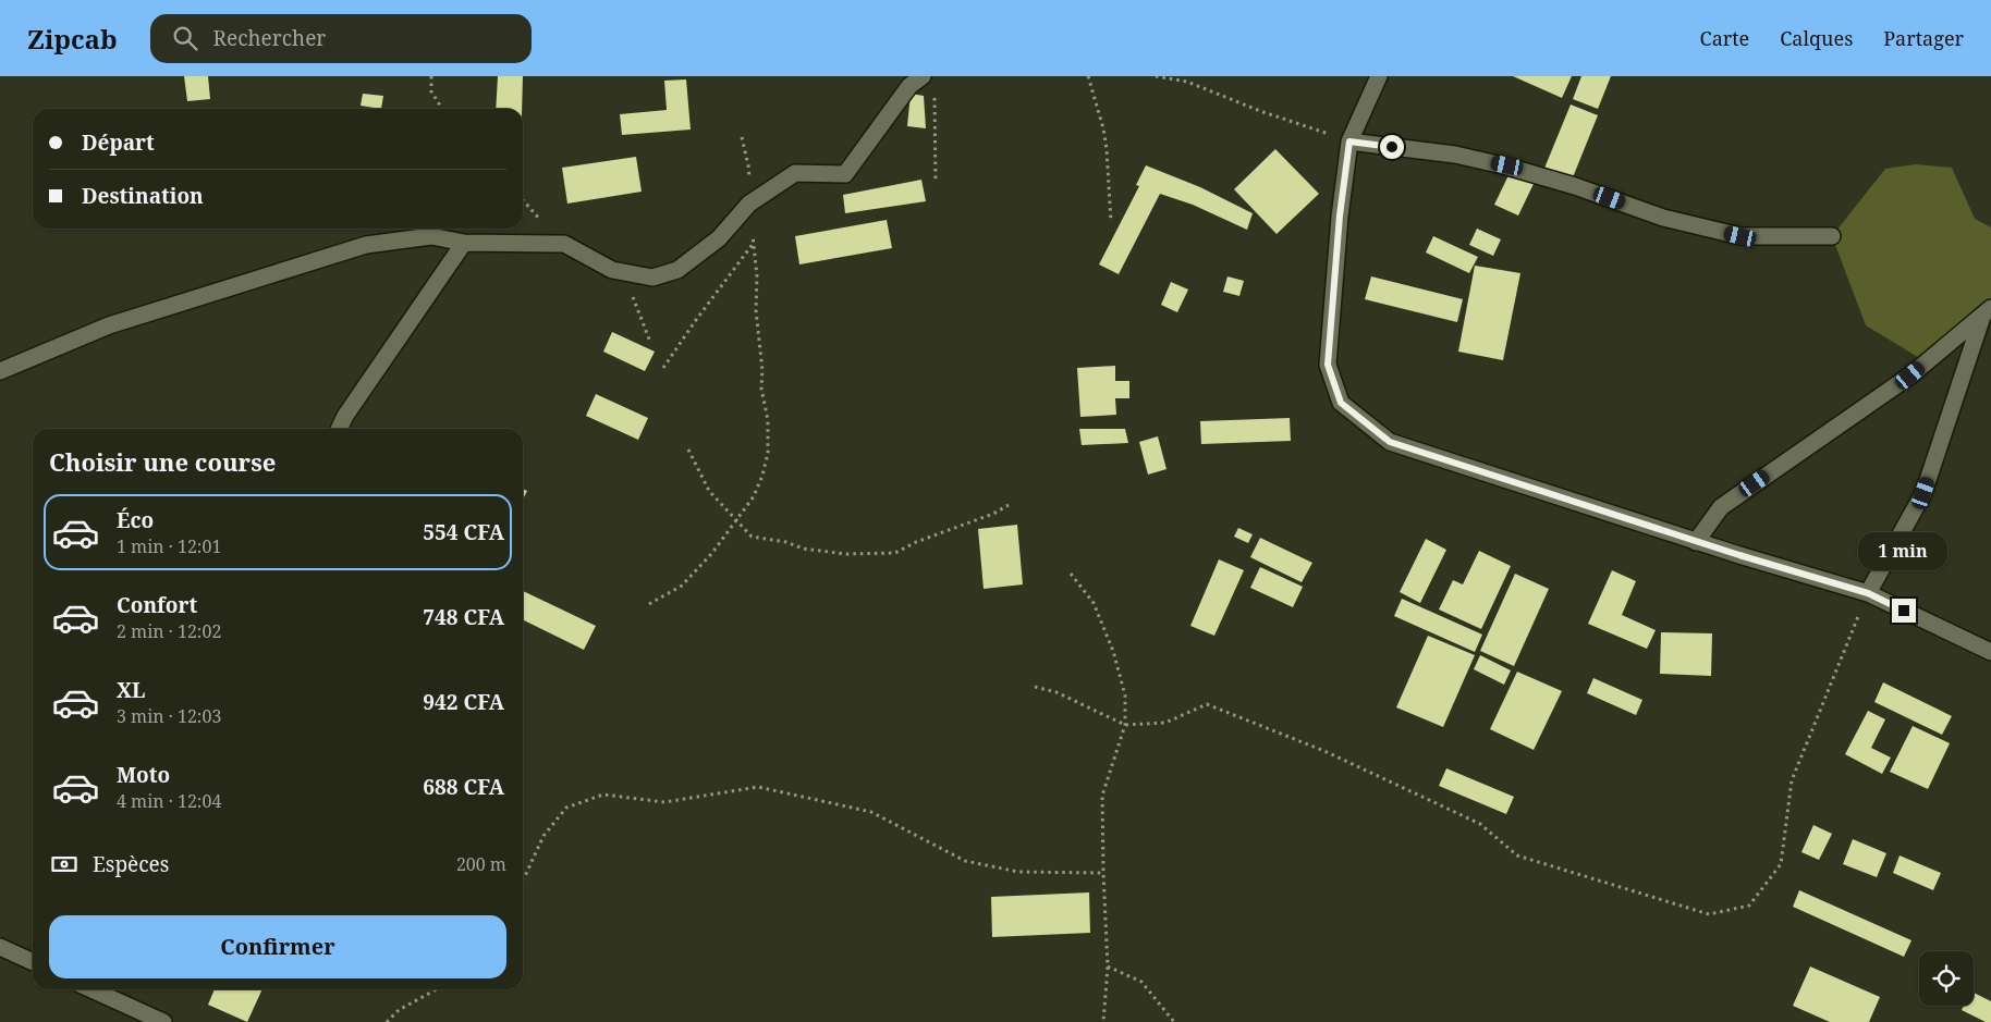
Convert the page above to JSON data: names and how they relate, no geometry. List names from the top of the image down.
{
  "page": {
    "header": "Zipcab",
    "search": "Rechercher",
    "nav": ["Carte", "Calques", "Partager"],
    "banner": ["Départ", "Destination"],
    "heading": "Choisir une course",
    "list": [
      {
        "name": "Éco",
        "note": "1 min · 12:01",
        "value": "554 CFA"
      },
      {
        "name": "Confort",
        "note": "2 min · 12:02",
        "value": "748 CFA"
      },
      {
        "name": "XL",
        "note": "3 min · 12:03",
        "value": "942 CFA"
      },
      {
        "name": "Moto",
        "note": "4 min · 12:04",
        "value": "688 CFA"
      }
    ],
    "bubble": "1 min",
    "pay": ["Espèces", "200 m"],
    "buttons": "Confirmer"
  }
}
